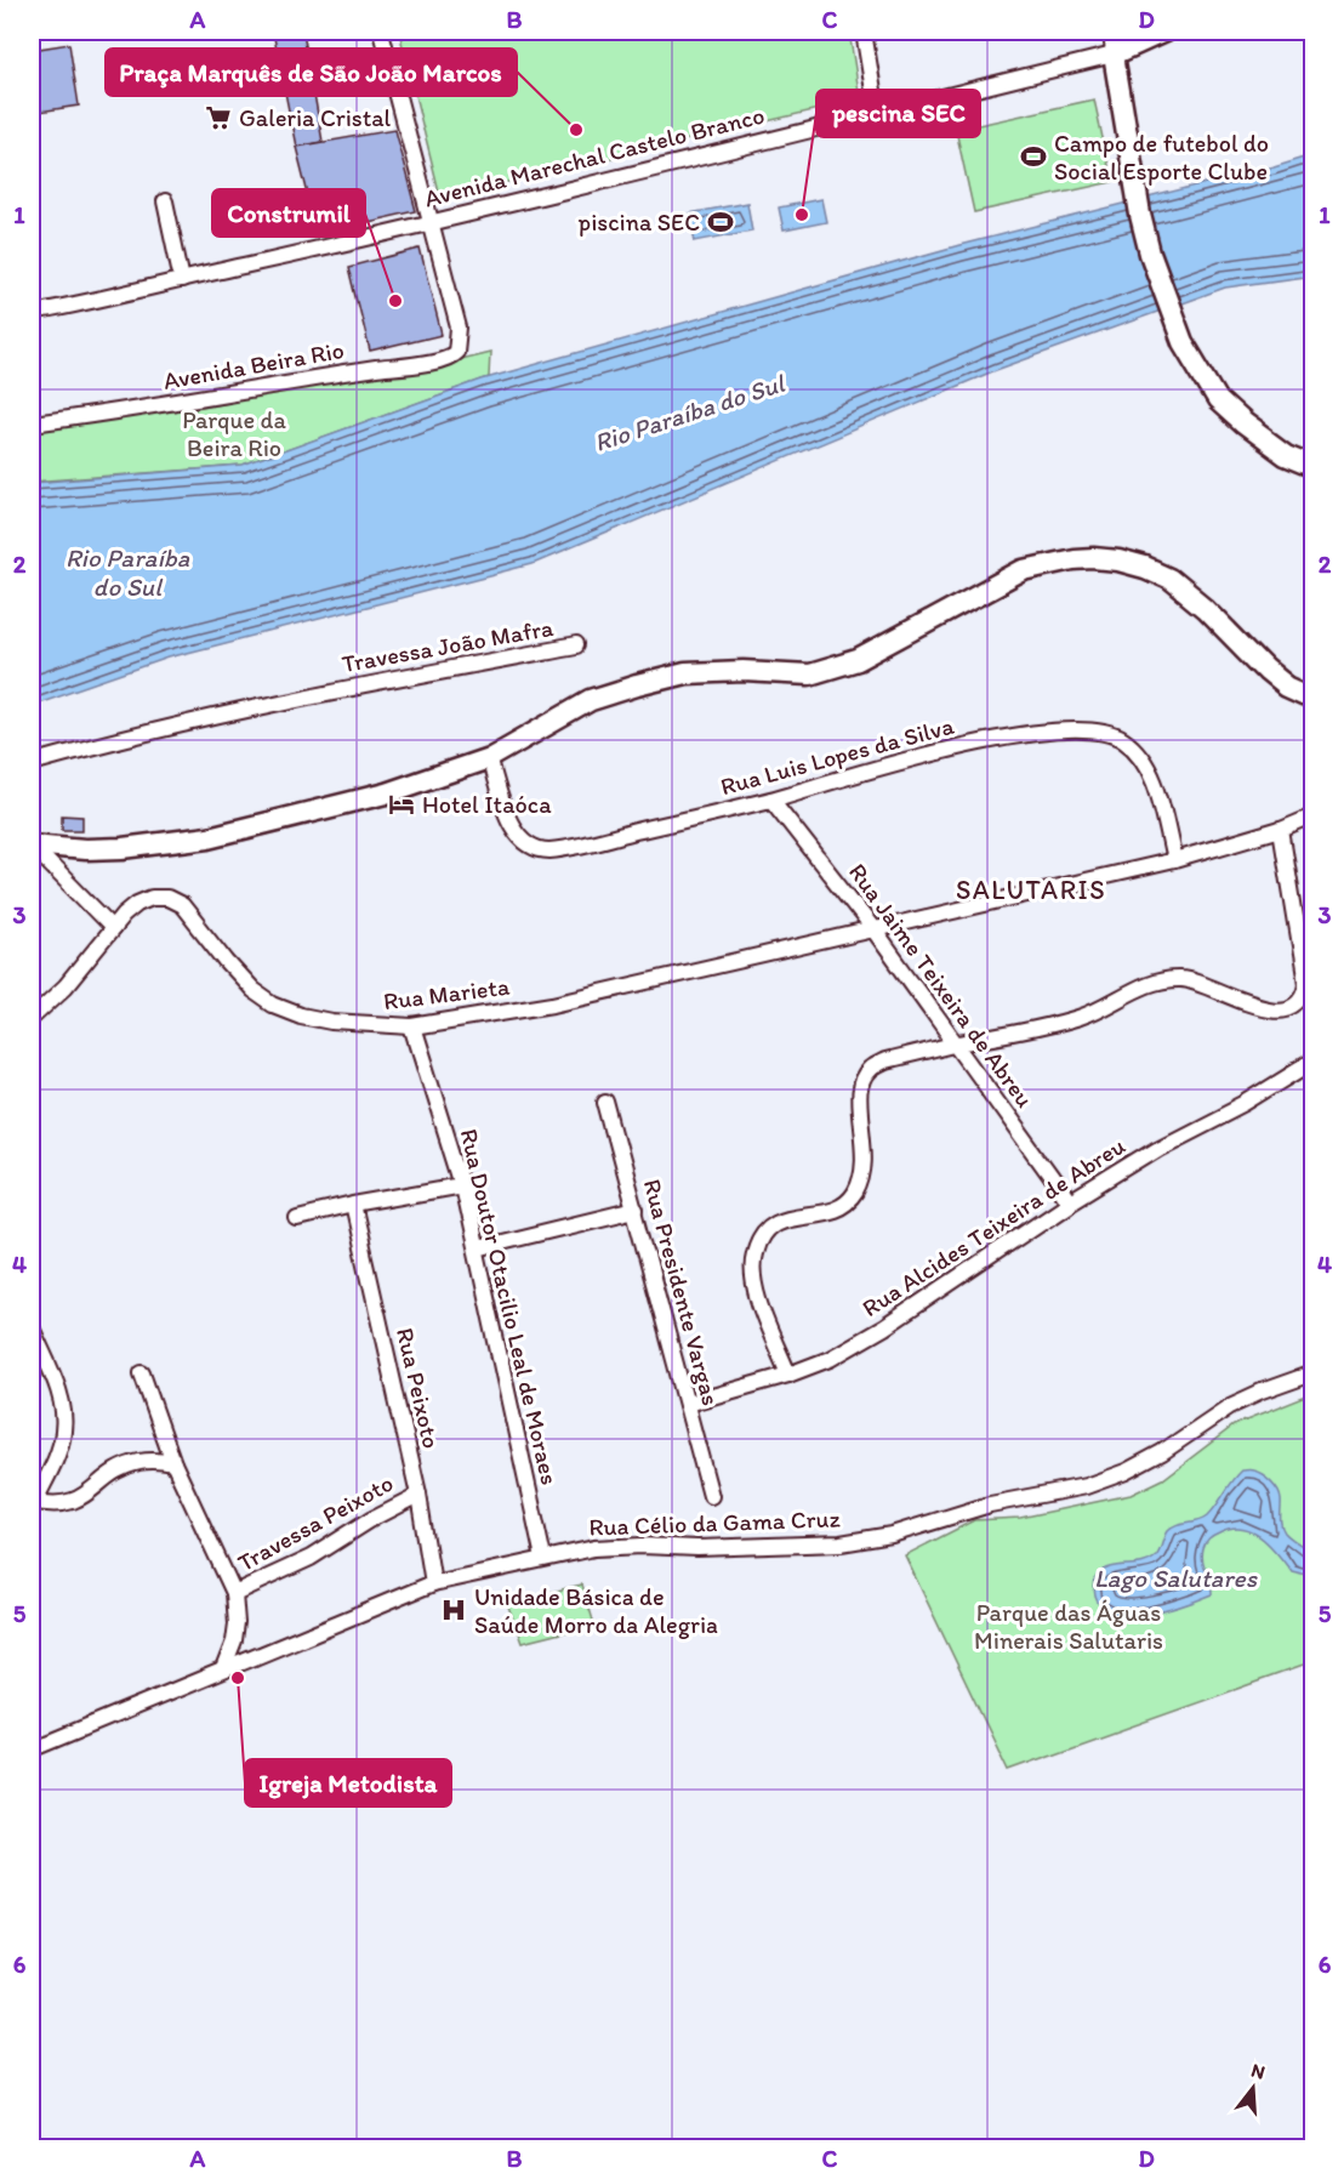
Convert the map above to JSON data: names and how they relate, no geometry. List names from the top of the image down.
{
  "streets": {
    "main road": ["Avenida Marechal Castelo Branco"],
    "street": [
      "Avenida Beira Rio",
      "Travessa João Mafra",
      "Rua Luis Lopes da Silva",
      "Rua Jaime Teixeira de Abreu",
      "Rua Marieta",
      "Rua Alcides Teixeira de Abreu",
      "Rua Presidente Vargas",
      "Rua Doutor Otacilio Leal de Moraes",
      "Rua Peixoto",
      "Travessa Peixoto",
      "Rua Célio da Gama Cruz"
    ]
  },
  "crossings": [
    ["Avenida Marechal Castelo Branco", "Avenida Beira Rio"],
    ["Rua Luis Lopes da Silva", "Rua Jaime Teixeira de Abreu"],
    ["Rua Luis Lopes da Silva", "Rua Marieta"],
    ["Rua Jaime Teixeira de Abreu", "Rua Marieta"],
    ["Rua Jaime Teixeira de Abreu", "Rua Alcides Teixeira de Abreu"],
    ["Rua Marieta", "Rua Doutor Otacilio Leal de Moraes"],
    ["Rua Alcides Teixeira de Abreu", "Rua Presidente Vargas"],
    ["Rua Doutor Otacilio Leal de Moraes", "Rua Célio da Gama Cruz"],
    ["Rua Peixoto", "Travessa Peixoto"],
    ["Rua Peixoto", "Rua Célio da Gama Cruz"]
  ],
  "districts": ["SALUTARIS"],
  "water": ["Rio Paraíba do Sul", "Lago Salutares"],
  "parks": ["Parque da Beira Rio", "Parque das Águas Minerais Salutaris"],
  "places": {
    "supermarket": ["Galeria Cristal"],
    "other": [
      "Praça Marquês de São João Marcos",
      "pescina SEC",
      "Construmil",
      "Igreja Metodista"
    ],
    "sports": ["Campo de futebol do Social Esporte Clube", "piscina SEC"],
    "hotel": ["Hotel Itaóca"],
    "hospital": ["Unidade Básica de Saúde Morro da Alegria"]
  },
  "north": "top",
  "grid": {
    "columns": [
      "A",
      "B",
      "C",
      "D"
    ],
    "rows": [
      "1",
      "2",
      "3",
      "4",
      "5",
      "6"
    ]
  }
}
